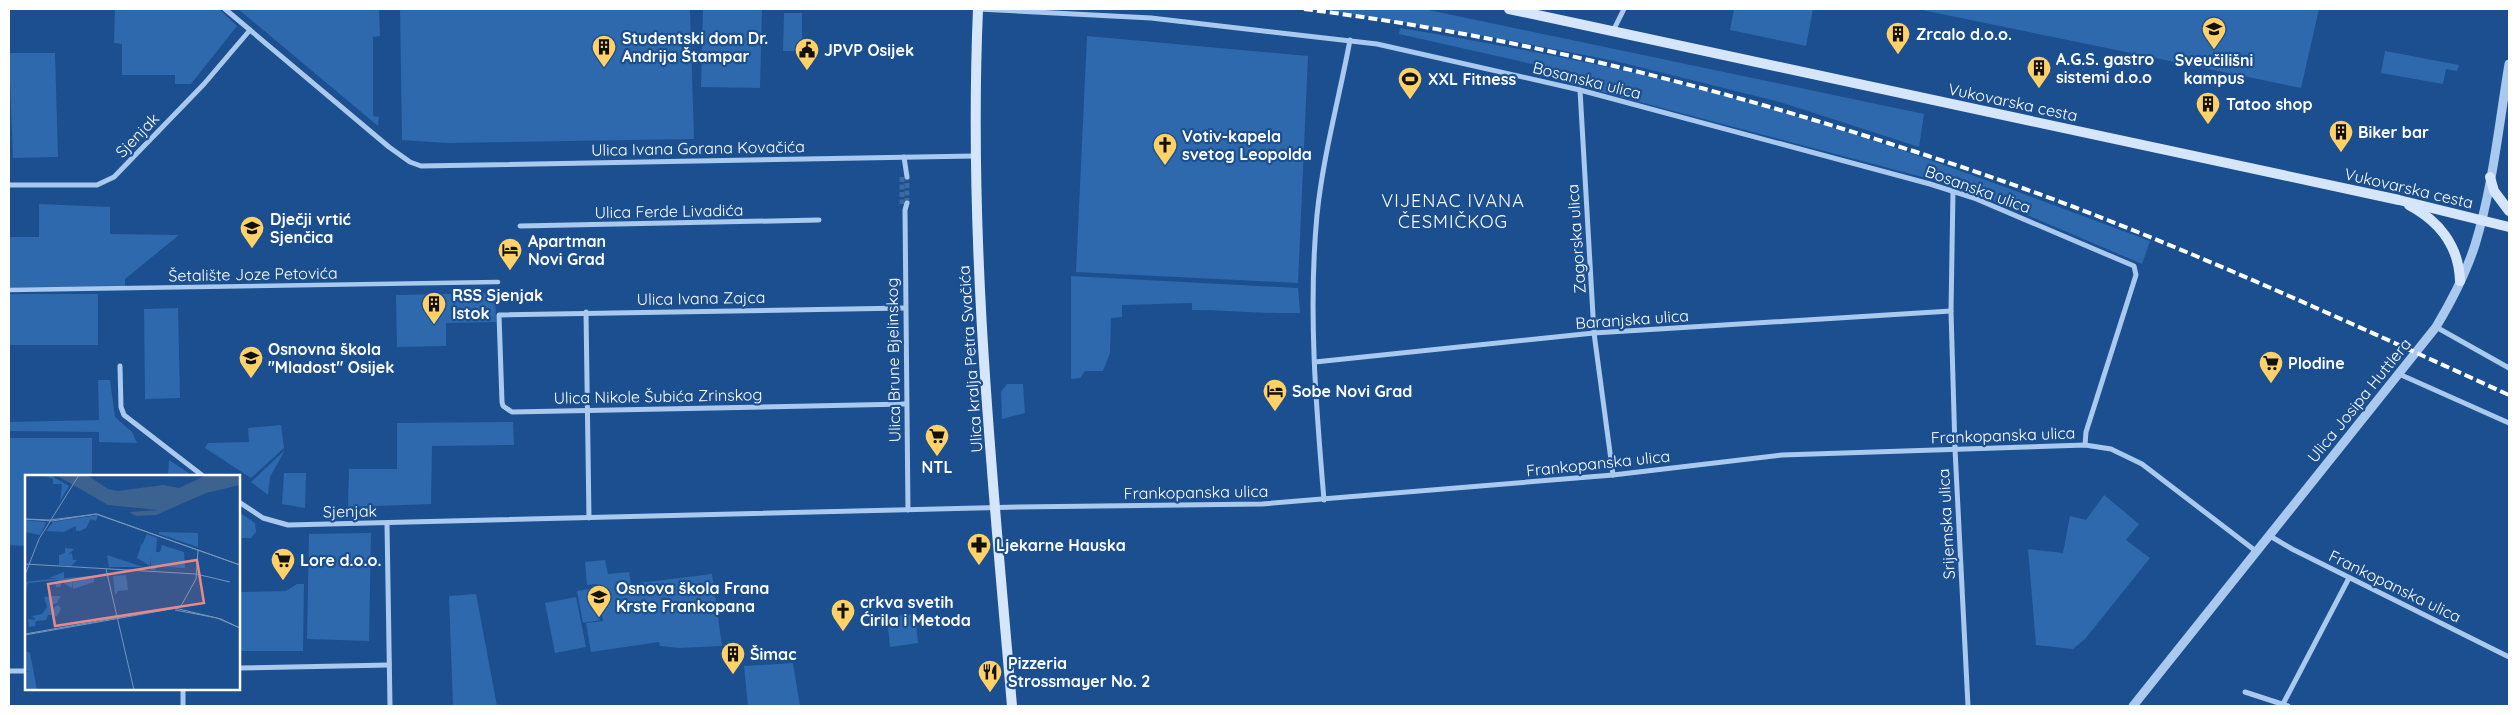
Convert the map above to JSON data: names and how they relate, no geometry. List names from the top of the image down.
{
  "streets": {
    "main road": ["Vukovarska cesta", "Ulica kralja Petra Svačića"],
    "street": [
      "Bosanska ulica",
      "Sjenjak",
      "Ulica Ivana Gorana Kovačića",
      "Ulica Ferde Livadića",
      "Zagorska ulica",
      "Šetalište Joze Petovića",
      "Ulica Ivana Zajca",
      "Baranjska ulica",
      "Ulica Brune Bjelinskog",
      "Ulica Nikole Šubića Zrinskog",
      "Ulica Josipa Huttlera",
      "Frankopanska ulica",
      "Srijemska ulica"
    ]
  },
  "crossings": [
    ["Bosanska ulica", "Zagorska ulica"],
    ["Bosanska ulica", "Ulica kralja Petra Svačića"],
    ["Bosanska ulica", "Frankopanska ulica"],
    ["Bosanska ulica", "Srijemska ulica"],
    ["Vukovarska cesta", "Ulica Josipa Huttlera"],
    ["Sjenjak", "Ulica Ivana Gorana Kovačića"],
    ["Sjenjak", "Frankopanska ulica"],
    ["Ulica Ivana Gorana Kovačića", "Ulica kralja Petra Svačića"],
    ["Zagorska ulica", "Baranjska ulica"],
    ["Zagorska ulica", "Frankopanska ulica"],
    ["Ulica Ivana Zajca", "Ulica Brune Bjelinskog"],
    ["Ulica Ivana Zajca", "Ulica Nikole Šubića Zrinskog"],
    ["Baranjska ulica", "Srijemska ulica"],
    ["Ulica kralja Petra Svačića", "Frankopanska ulica"],
    ["Ulica Brune Bjelinskog", "Ulica Nikole Šubića Zrinskog"],
    ["Ulica Brune Bjelinskog", "Frankopanska ulica"],
    ["Ulica Josipa Huttlera", "Frankopanska ulica"],
    ["Frankopanska ulica", "Srijemska ulica"]
  ],
  "districts": ["VIJENAC IVANA ČESMIČKOG"],
  "places": {
    "school or university": [
      "Sveučilišni kampus",
      "Dječji vrtić Sjenčica",
      "Osnovna škola ''Mladost'' Osijek",
      "Osnova škola Frana Krste Frankopana"
    ],
    "building": [
      "Zrcalo d.o.o.",
      "Studentski dom Dr. Andrija Štampar",
      "A.G.S. gastro sistemi d.o.o",
      "Tatoo shop",
      "Biker bar",
      "RSS Sjenjak Istok",
      "Šimac"
    ],
    "public building": ["JPVP Osijek"],
    "sports": ["XXL Fitness"],
    "church": ["Votiv-kapela svetog Leopolda", "crkva svetih Ćirila i Metoda"],
    "hotel": ["Apartman Novi Grad", "Sobe Novi Grad"],
    "supermarket": ["Plodine", "NTL", "Lore d.o.o."],
    "pharmacy": ["Ljekarne Hauska"],
    "restaurant": ["Pizzeria Strossmayer No. 2"]
  }
}
